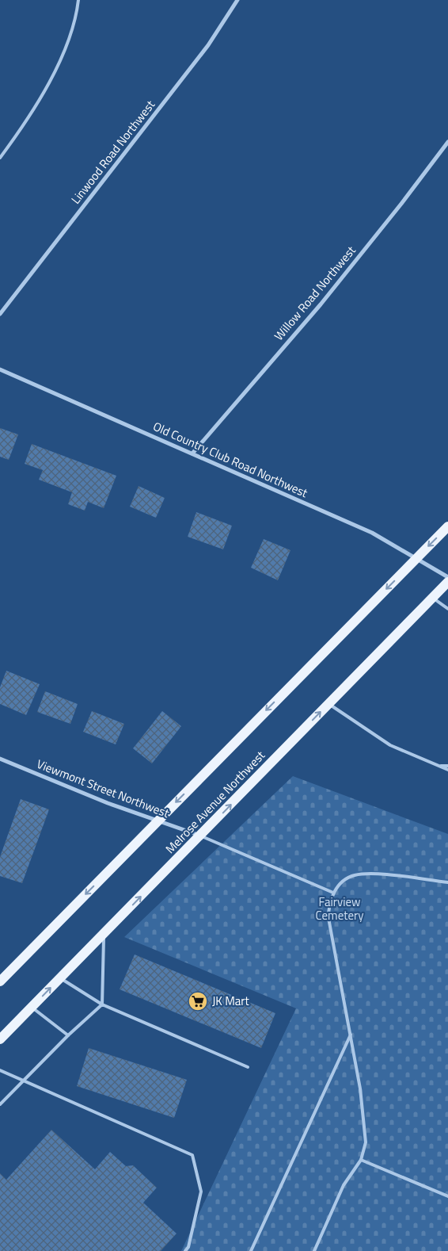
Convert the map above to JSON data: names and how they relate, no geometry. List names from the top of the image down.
{
  "streets": {
    "main road": ["Melrose Avenue Northwest"],
    "street": [
      "Linwood Road Northwest",
      "Willow Road Northwest",
      "Old Country Club Road Northwest",
      "Viewmont Street Northwest"
    ]
  },
  "crossings": [
    ["Willow Road Northwest", "Old Country Club Road Northwest"],
    ["Viewmont Street Northwest", "Melrose Avenue Northwest"]
  ],
  "parks": ["Fairview Cemetery"],
  "places": {
    "supermarket": ["JK Mart"]
  }
}
